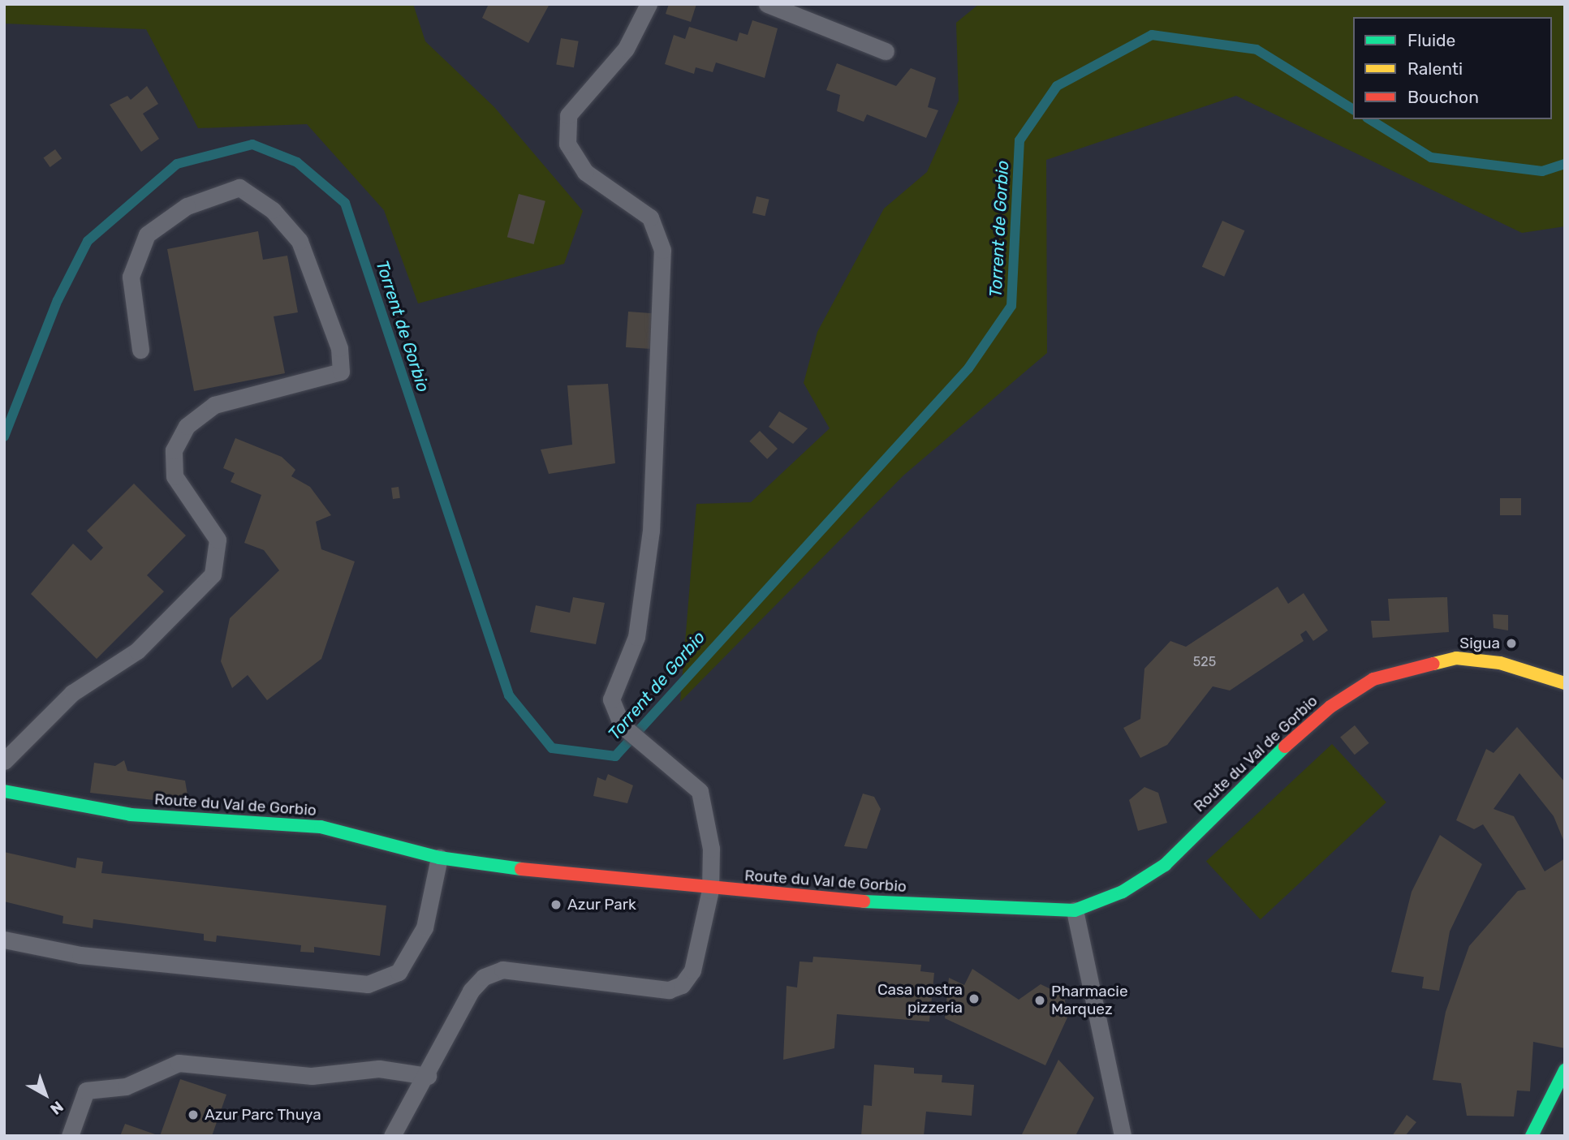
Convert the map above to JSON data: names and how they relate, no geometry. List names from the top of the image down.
{
  "streets": {
    "street": ["Route du Val de Gorbio"]
  },
  "water": ["Torrent de Gorbio"],
  "places": [
    "Sigua",
    "Azur Park",
    "Casa nostra pizzeria",
    "Pharmacie Marquez",
    "Azur Parc Thuya"
  ],
  "house_numbers": ["525"],
  "legend": ["Fluide", "Ralenti", "Bouchon"],
  "north": "bottom right"
}
